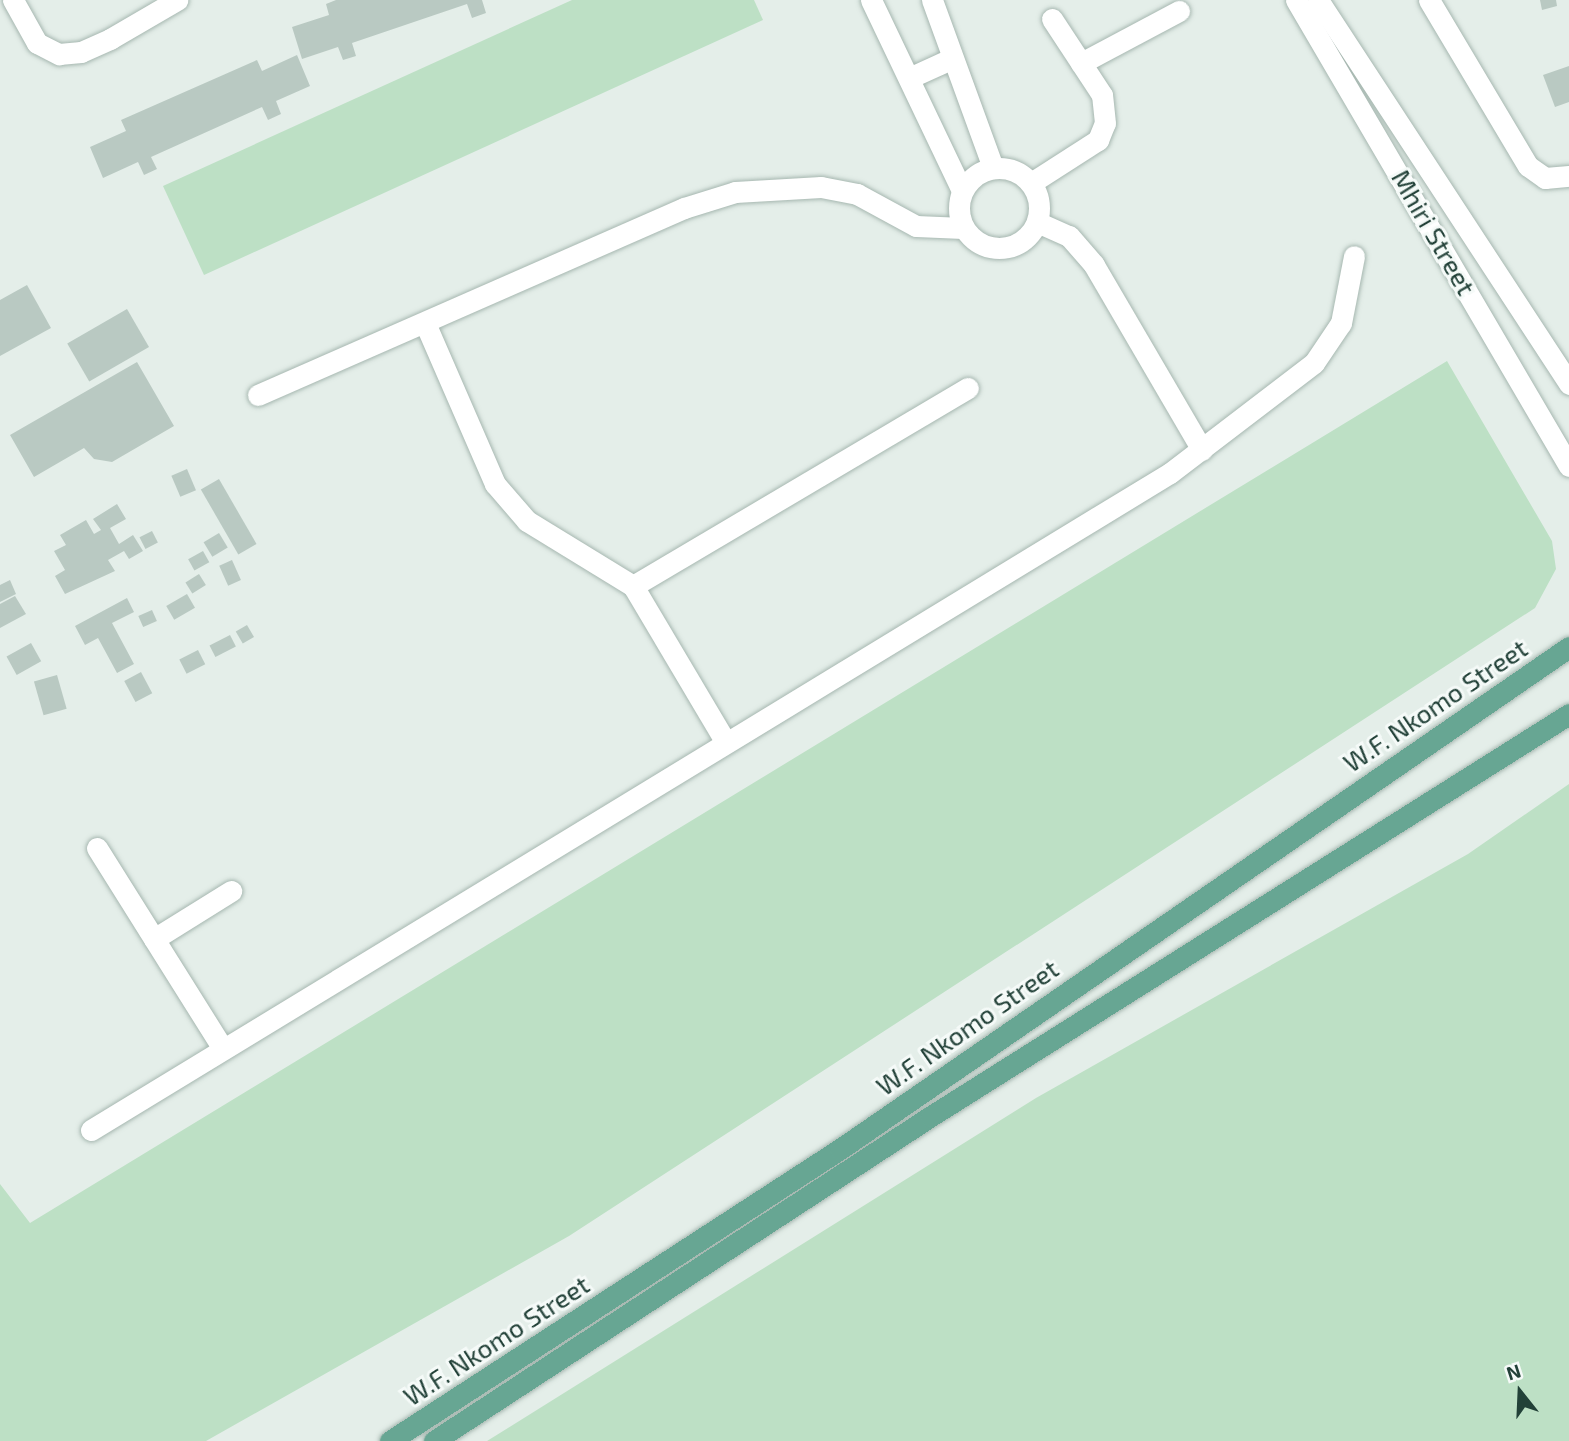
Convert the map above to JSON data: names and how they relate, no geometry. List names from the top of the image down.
{
  "streets": {
    "main road": ["W.F. Nkomo Street"],
    "street": ["Mhiri Street"]
  },
  "north": "top"
}
